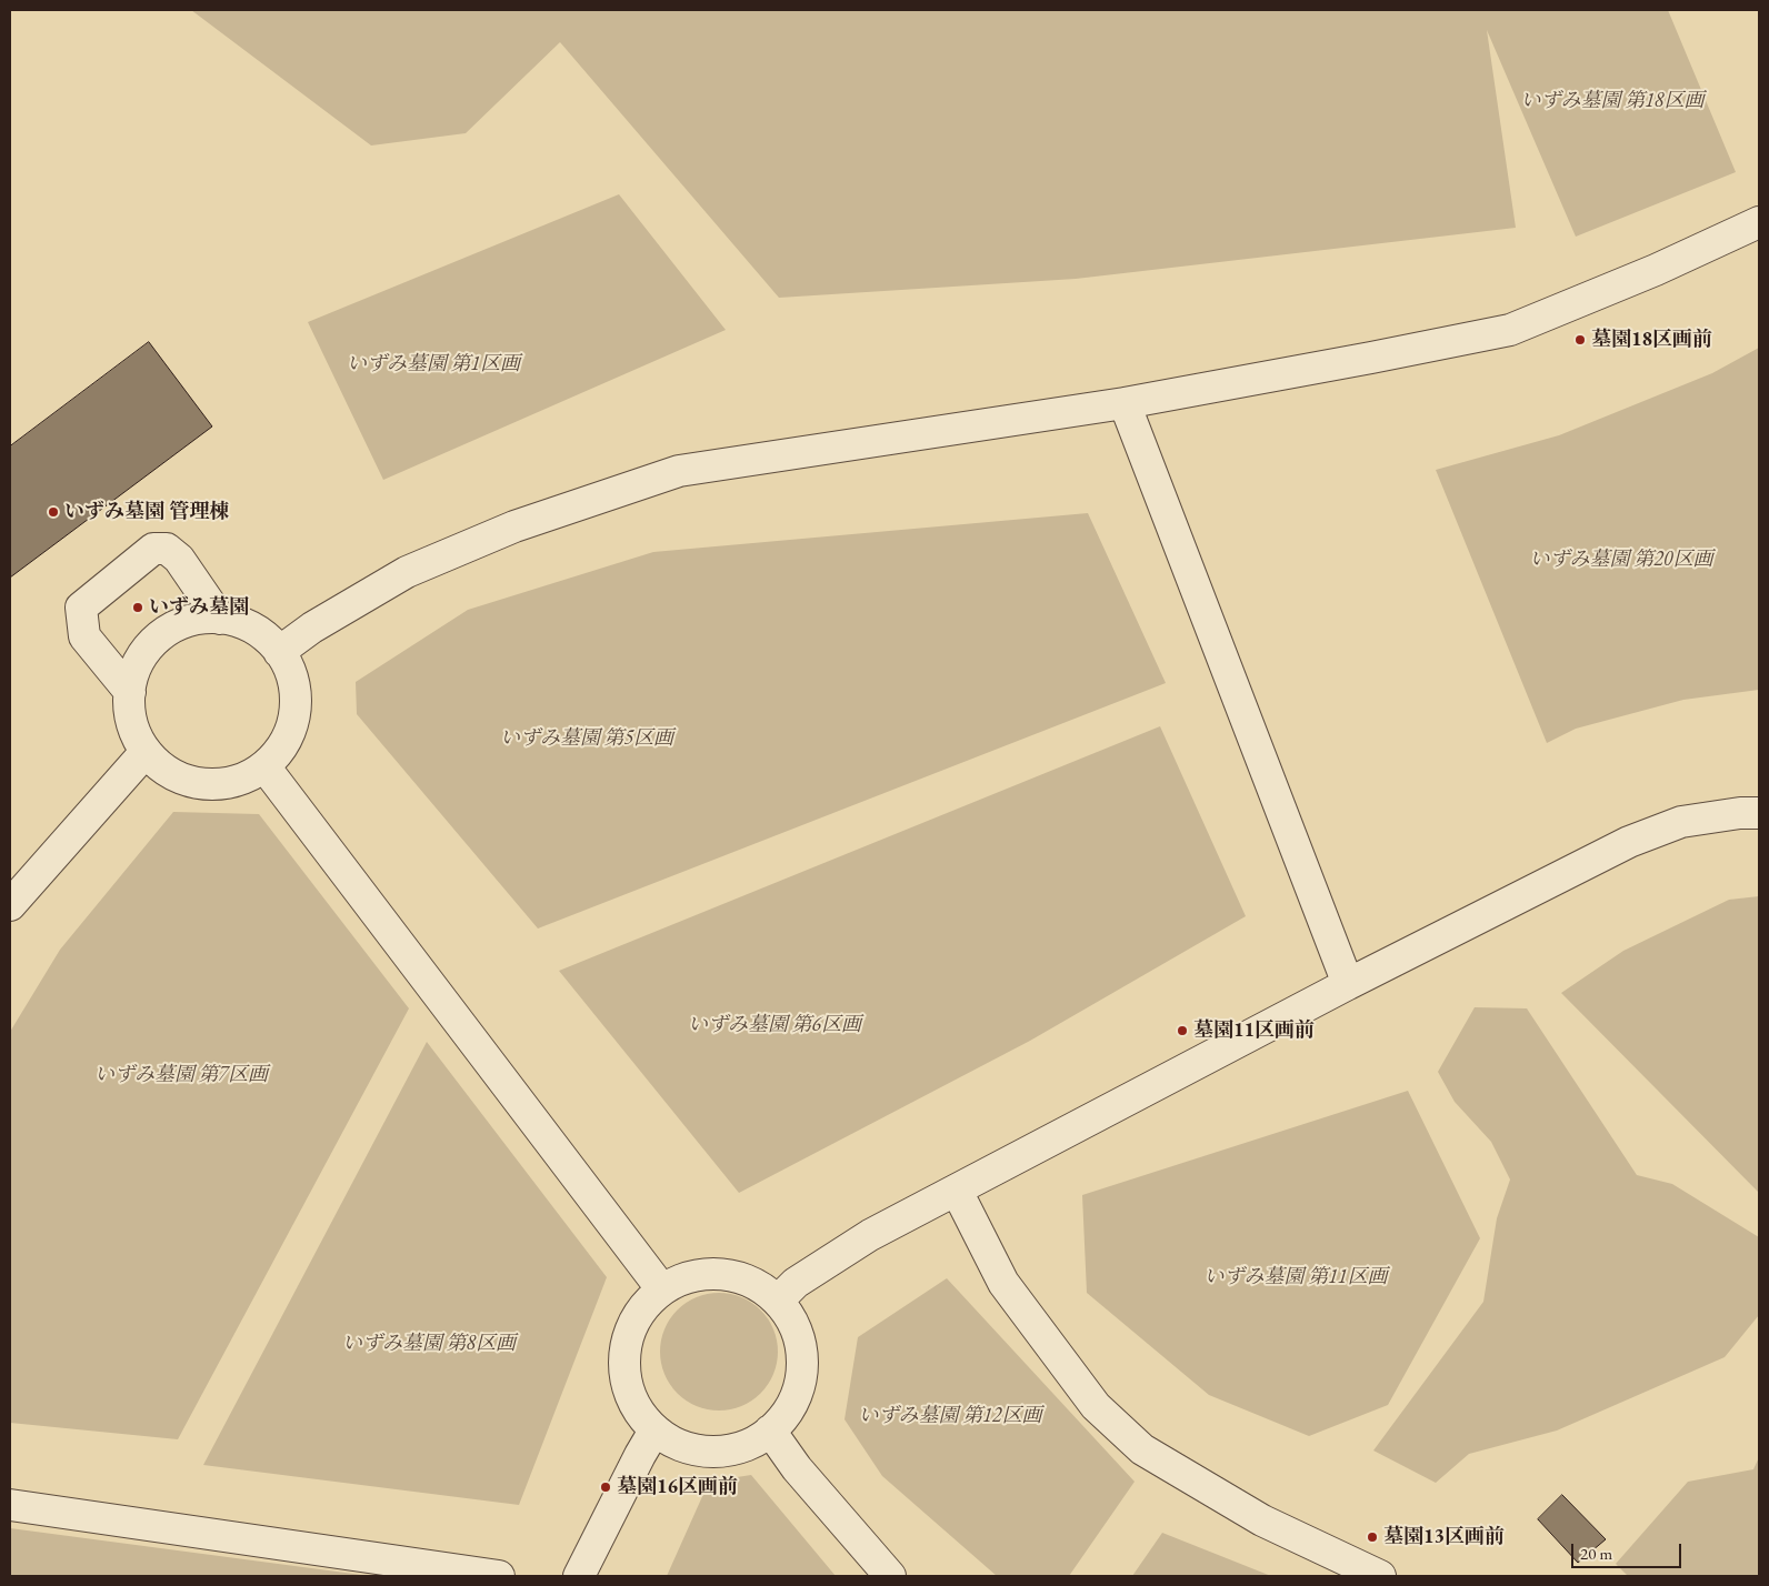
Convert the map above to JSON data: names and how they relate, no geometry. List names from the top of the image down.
{
  "parks": [
    "いずみ墓園 第18区画",
    "いずみ墓園 第1区画",
    "いずみ墓園 第20区画",
    "いずみ墓園 第5区画",
    "いずみ墓園 第6区画",
    "いずみ墓園 第7区画",
    "いずみ墓園 第11区画",
    "いずみ墓園 第8区画",
    "いずみ墓園 第12区画"
  ],
  "places": [
    "墓園18区画前",
    "いずみ墓園 管理棟",
    "いずみ墓園",
    "墓園11区画前",
    "墓園16区画前",
    "墓園13区画前"
  ],
  "scale_bar": "20 m"
}
